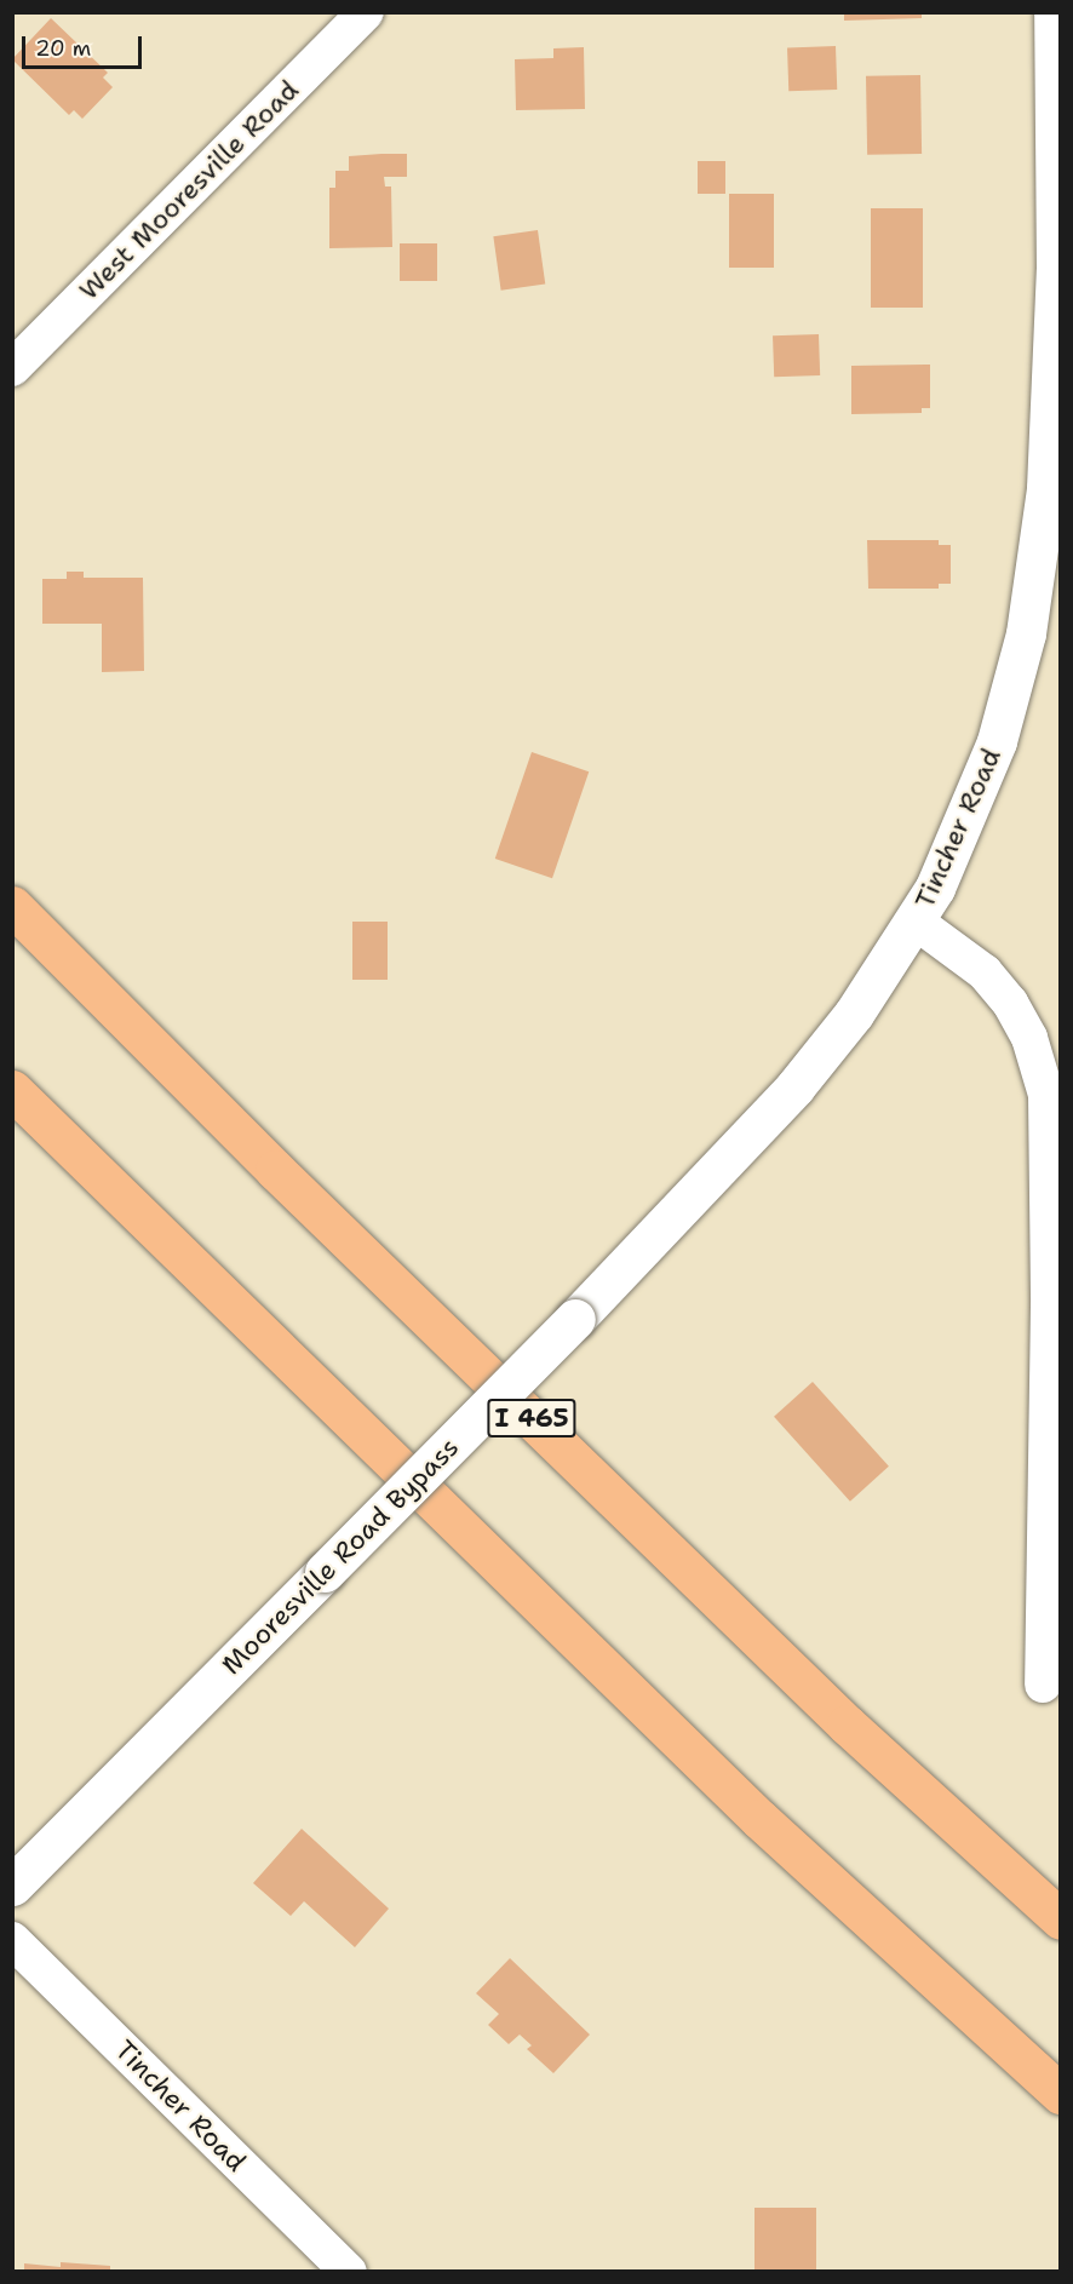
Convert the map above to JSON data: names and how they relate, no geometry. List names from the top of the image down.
{
  "streets": {
    "highway": ["I 465"],
    "street": ["West Mooresville Road", "Tincher Road", "Mooresville Road Bypass"]
  },
  "crossings": [
    ["Tincher Road", "Mooresville Road Bypass"]
  ],
  "scale_bar": "20 m"
}
